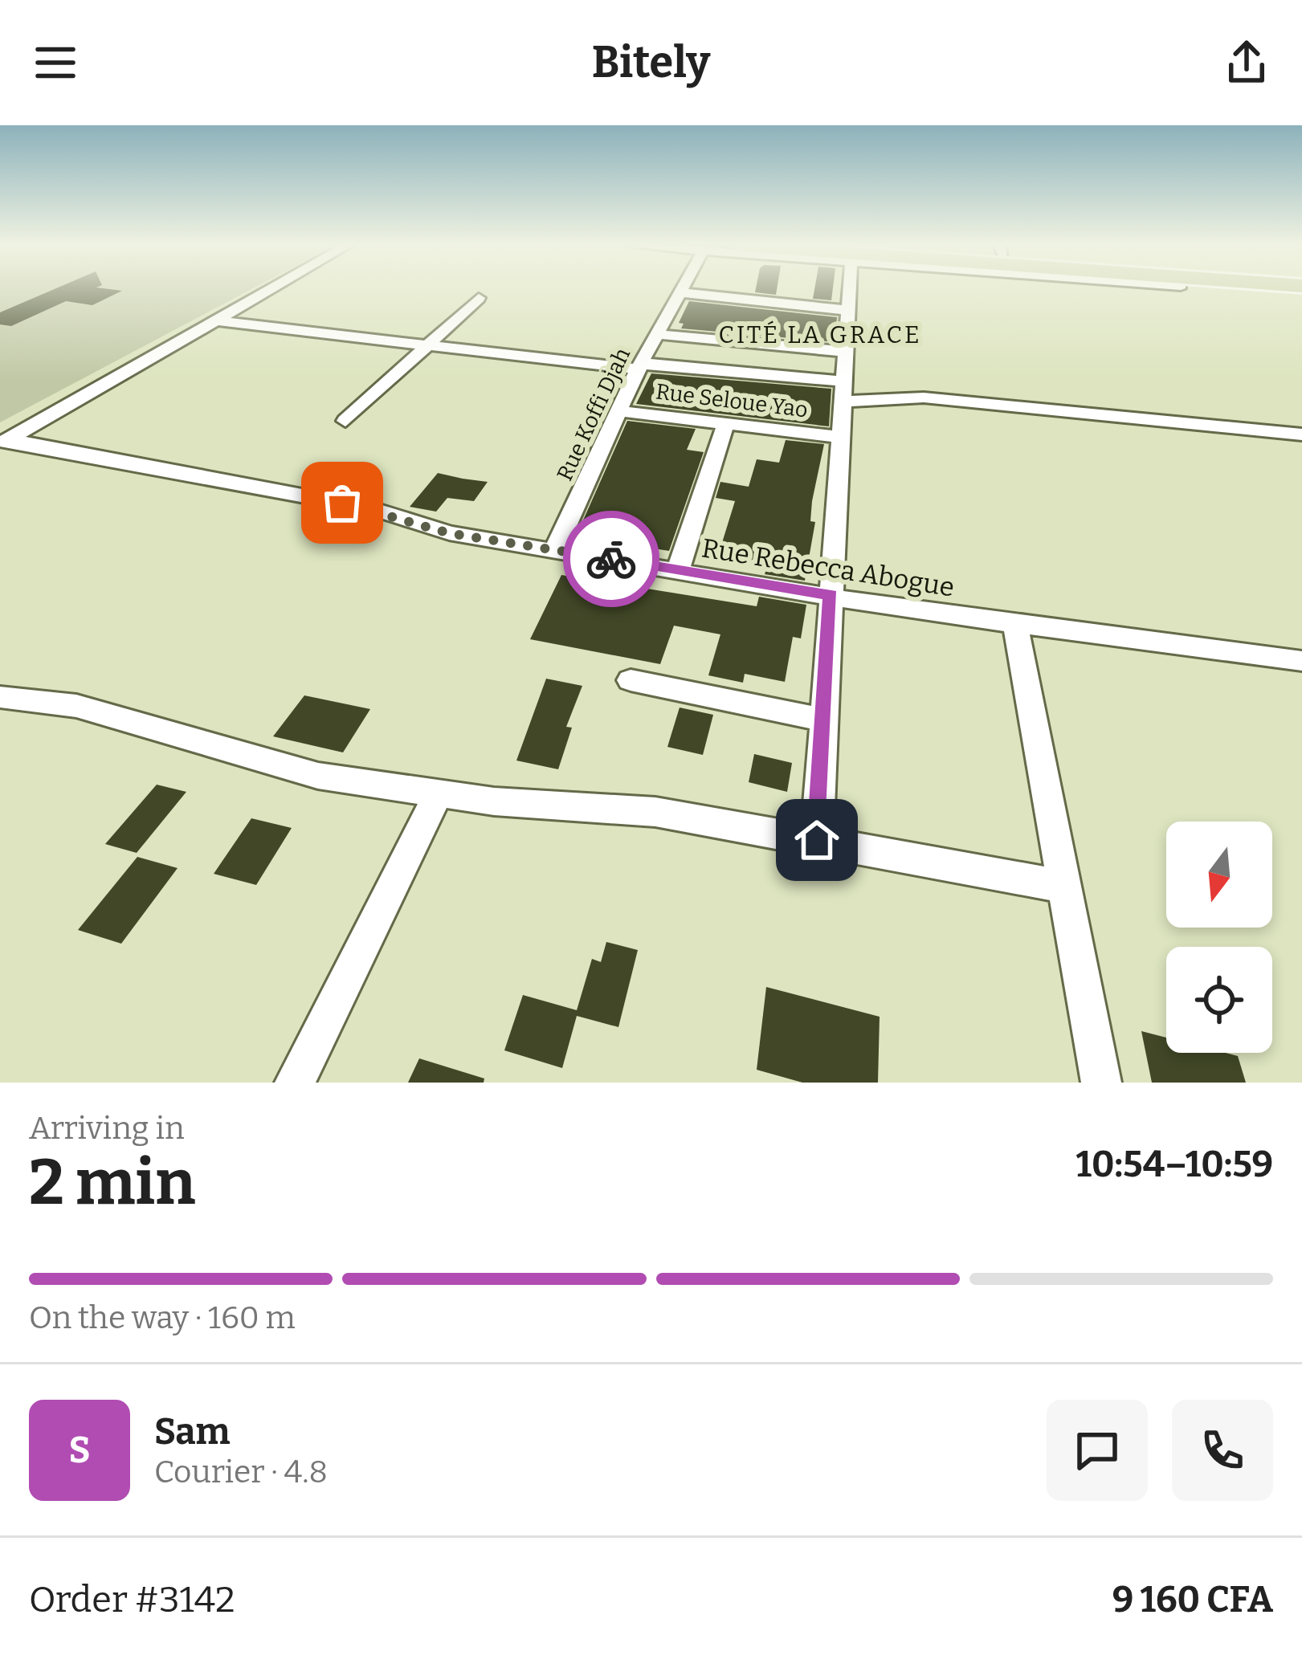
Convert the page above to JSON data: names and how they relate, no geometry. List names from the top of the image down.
{
  "streets": {
    "street": ["Rue Seloue Yao", "Rue Koffi Djah", "Rue Rebecca Abogue"]
  },
  "crossings": [
    ["Rue Seloue Yao", "Rue Koffi Djah"],
    ["Rue Koffi Djah", "Rue Rebecca Abogue"]
  ],
  "districts": ["CITÉ LA GRACE"],
  "north": "bottom",
  "page": {
    "header": "Bitely",
    "heading": ["2 min", "Arriving in", "10:54–10:59"],
    "panel": [
      "Sam",
      "Courier · 4.8",
      "Order #3142",
      "9 160 CFA"
    ],
    "bar": "On the way · 160 m",
    "round": "S"
  }
}
